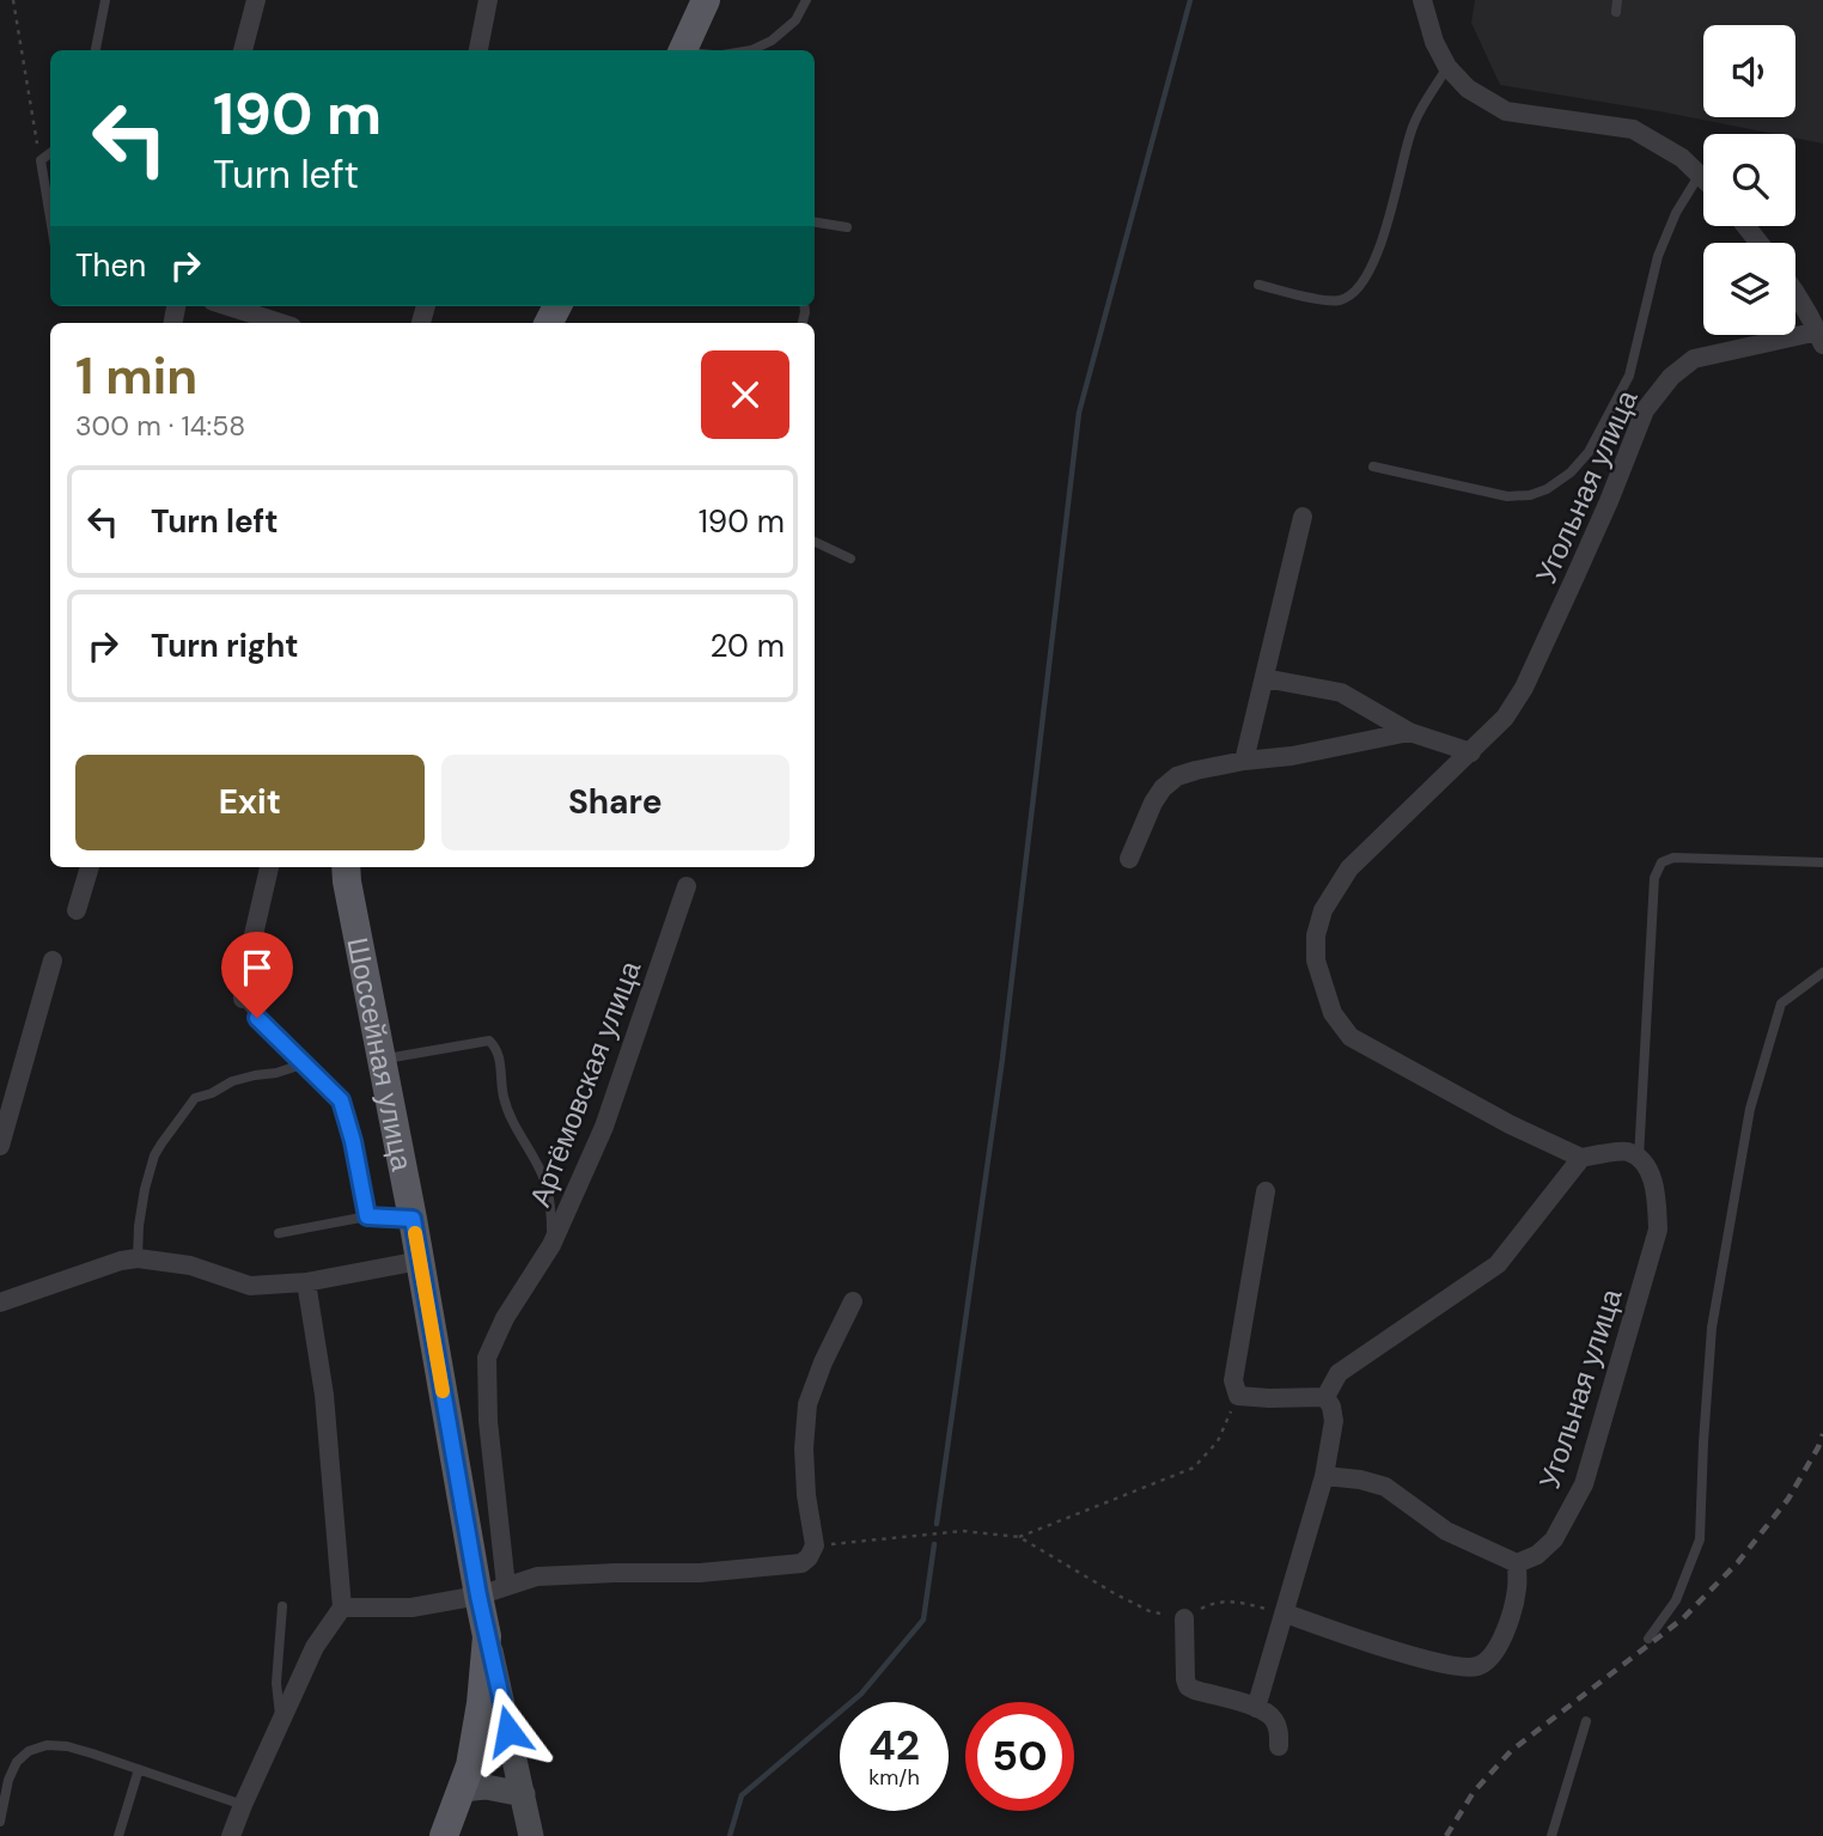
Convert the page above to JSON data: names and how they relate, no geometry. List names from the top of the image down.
{
  "streets": {
    "main road": ["Шоссейная улица"],
    "street": ["Угольная улица", "Артёмовская улица"]
  },
  "crossings": [
    ["Шоссейная улица", "Артёмовская улица"]
  ],
  "page": {
    "turn": ["190 m", "Turn left"],
    "then": "Then",
    "heading": ["1 min", "300 m · 14:58"],
    "list": [
      {
        "name": "Turn left",
        "value": "190 m"
      },
      {
        "name": "Turn right",
        "value": "20 m"
      }
    ],
    "buttons": ["Exit", "Share"],
    "speed": "42 km/h",
    "limit": "50"
  }
}
